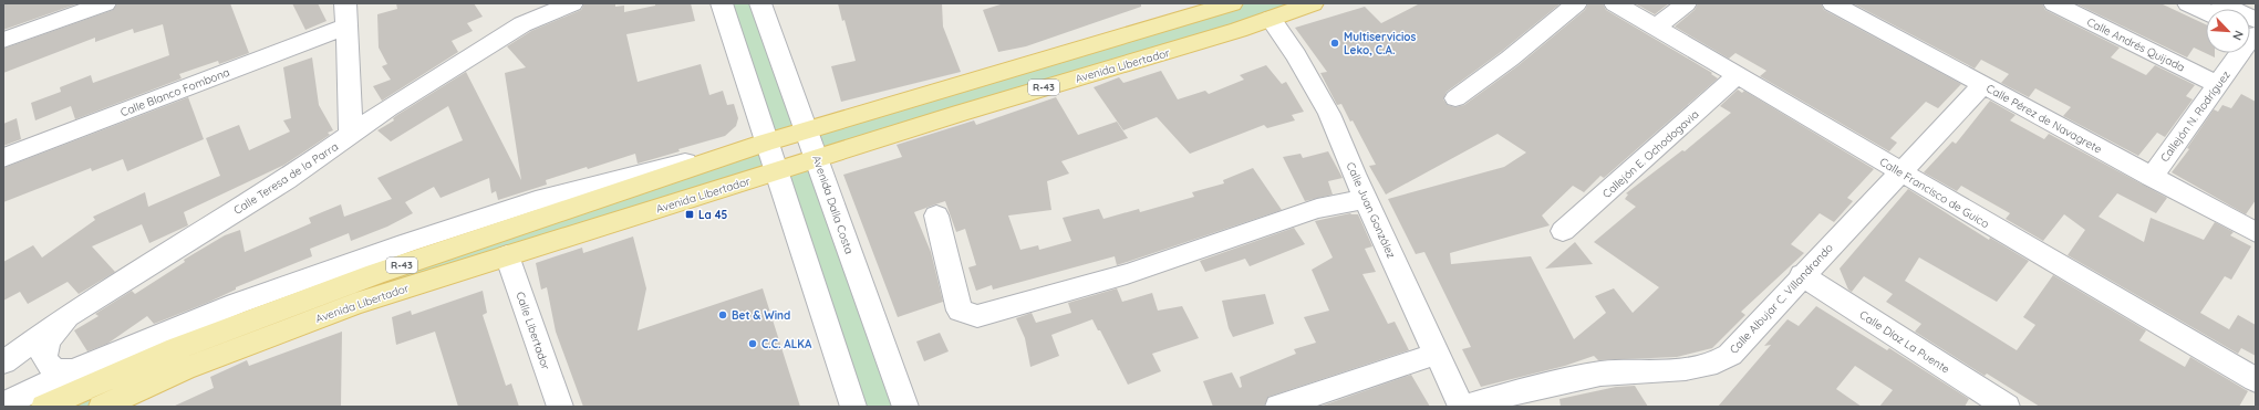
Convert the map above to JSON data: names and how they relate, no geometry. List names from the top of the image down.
{
  "streets": {
    "main road": ["Avenida Libertador", "R-43"],
    "street": [
      "Calle Andrés Quijada",
      "Calle Blanco Fombona",
      "Callejón N. Rodríguez",
      "Calle Pérez de Navagrete",
      "Callejón E. Ochodogavia",
      "Calle Teresa de la Parra",
      "Calle Francisco de Guico",
      "Avenida Dalla Costa",
      "Calle Juan González",
      "Calle Albujar C. Villandrando",
      "Calle Libertador",
      "Calle Díaz La Puente"
    ]
  },
  "crossings": [
    ["Calle Andrés Quijada", "Callejón N. Rodríguez"],
    ["Avenida Libertador", "Avenida Dalla Costa"],
    ["Avenida Libertador", "Calle Juan González"],
    ["Avenida Libertador", "Calle Libertador"],
    ["Callejón N. Rodríguez", "Calle Pérez de Navagrete"],
    ["Calle Pérez de Navagrete", "Calle Albujar C. Villandrando"],
    ["Callejón E. Ochodogavia", "Calle Francisco de Guico"],
    ["Calle Francisco de Guico", "Calle Albujar C. Villandrando"],
    ["Calle Albujar C. Villandrando", "Calle Díaz La Puente"]
  ],
  "places": {
    "other": ["Multiservicios Leko, C.A.", "Bet & Wind", "C.C. ALKA"],
    "transit": ["La 45"]
  },
  "north": "bottom right"
}
